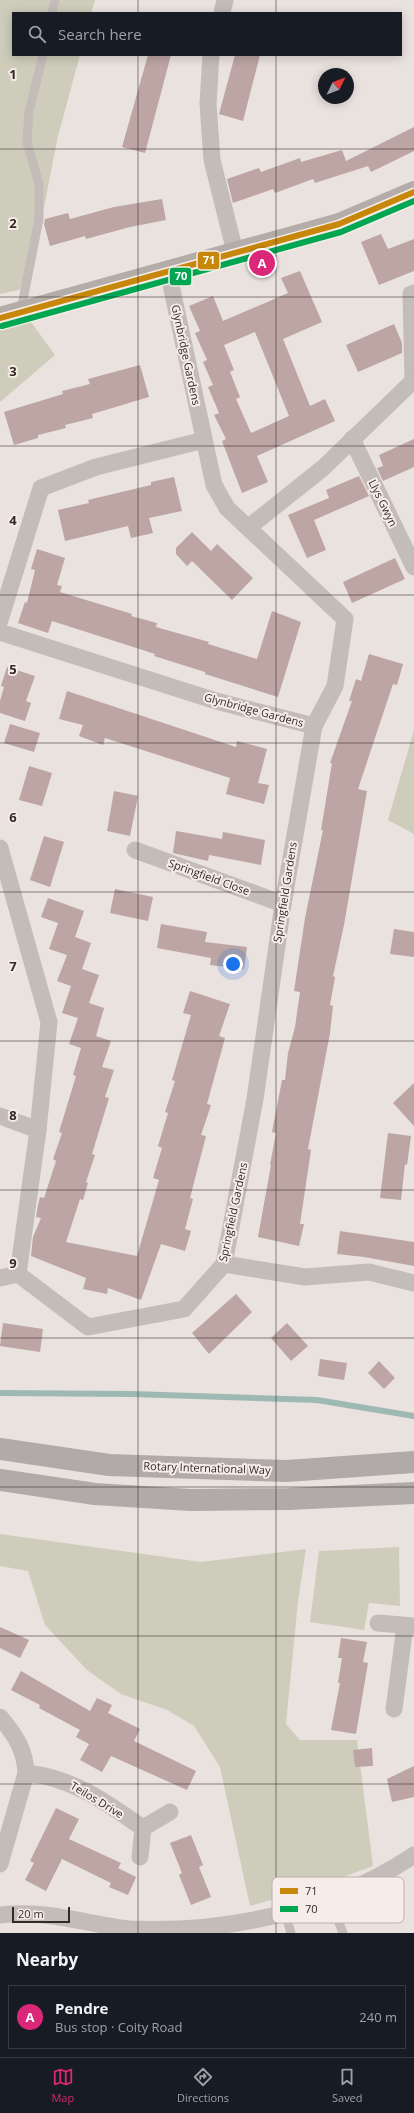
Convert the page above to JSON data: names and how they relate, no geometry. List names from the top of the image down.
{
  "streets": {
    "main road": ["Rotary International Way"],
    "street": [
      "Glynbridge Gardens",
      "Llys Gwyn",
      "Springfield Close",
      "Springfield Gardens",
      "Teilos Drive"
    ]
  },
  "crossings": [
    ["Glynbridge Gardens", "Springfield Gardens"],
    ["Springfield Close", "Springfield Gardens"]
  ],
  "lines": ["transit line 71", "transit line 70"],
  "legend": ["71", "70"],
  "scale_bar": "20 m",
  "north": "top right",
  "page": {
    "search": "Search here",
    "pins": "A",
    "scale": "20 m",
    "heading": "Nearby",
    "list": [
      {
        "mark": "A",
        "name": "Pendre",
        "note": "Bus stop · Coity Road",
        "value": "240 m"
      }
    ],
    "nav": ["Map", "Directions", "Saved"]
  },
  "grid": {
    "rows": [
      "1",
      "2",
      "3",
      "4",
      "5",
      "6",
      "7",
      "8",
      "9"
    ]
  }
}
